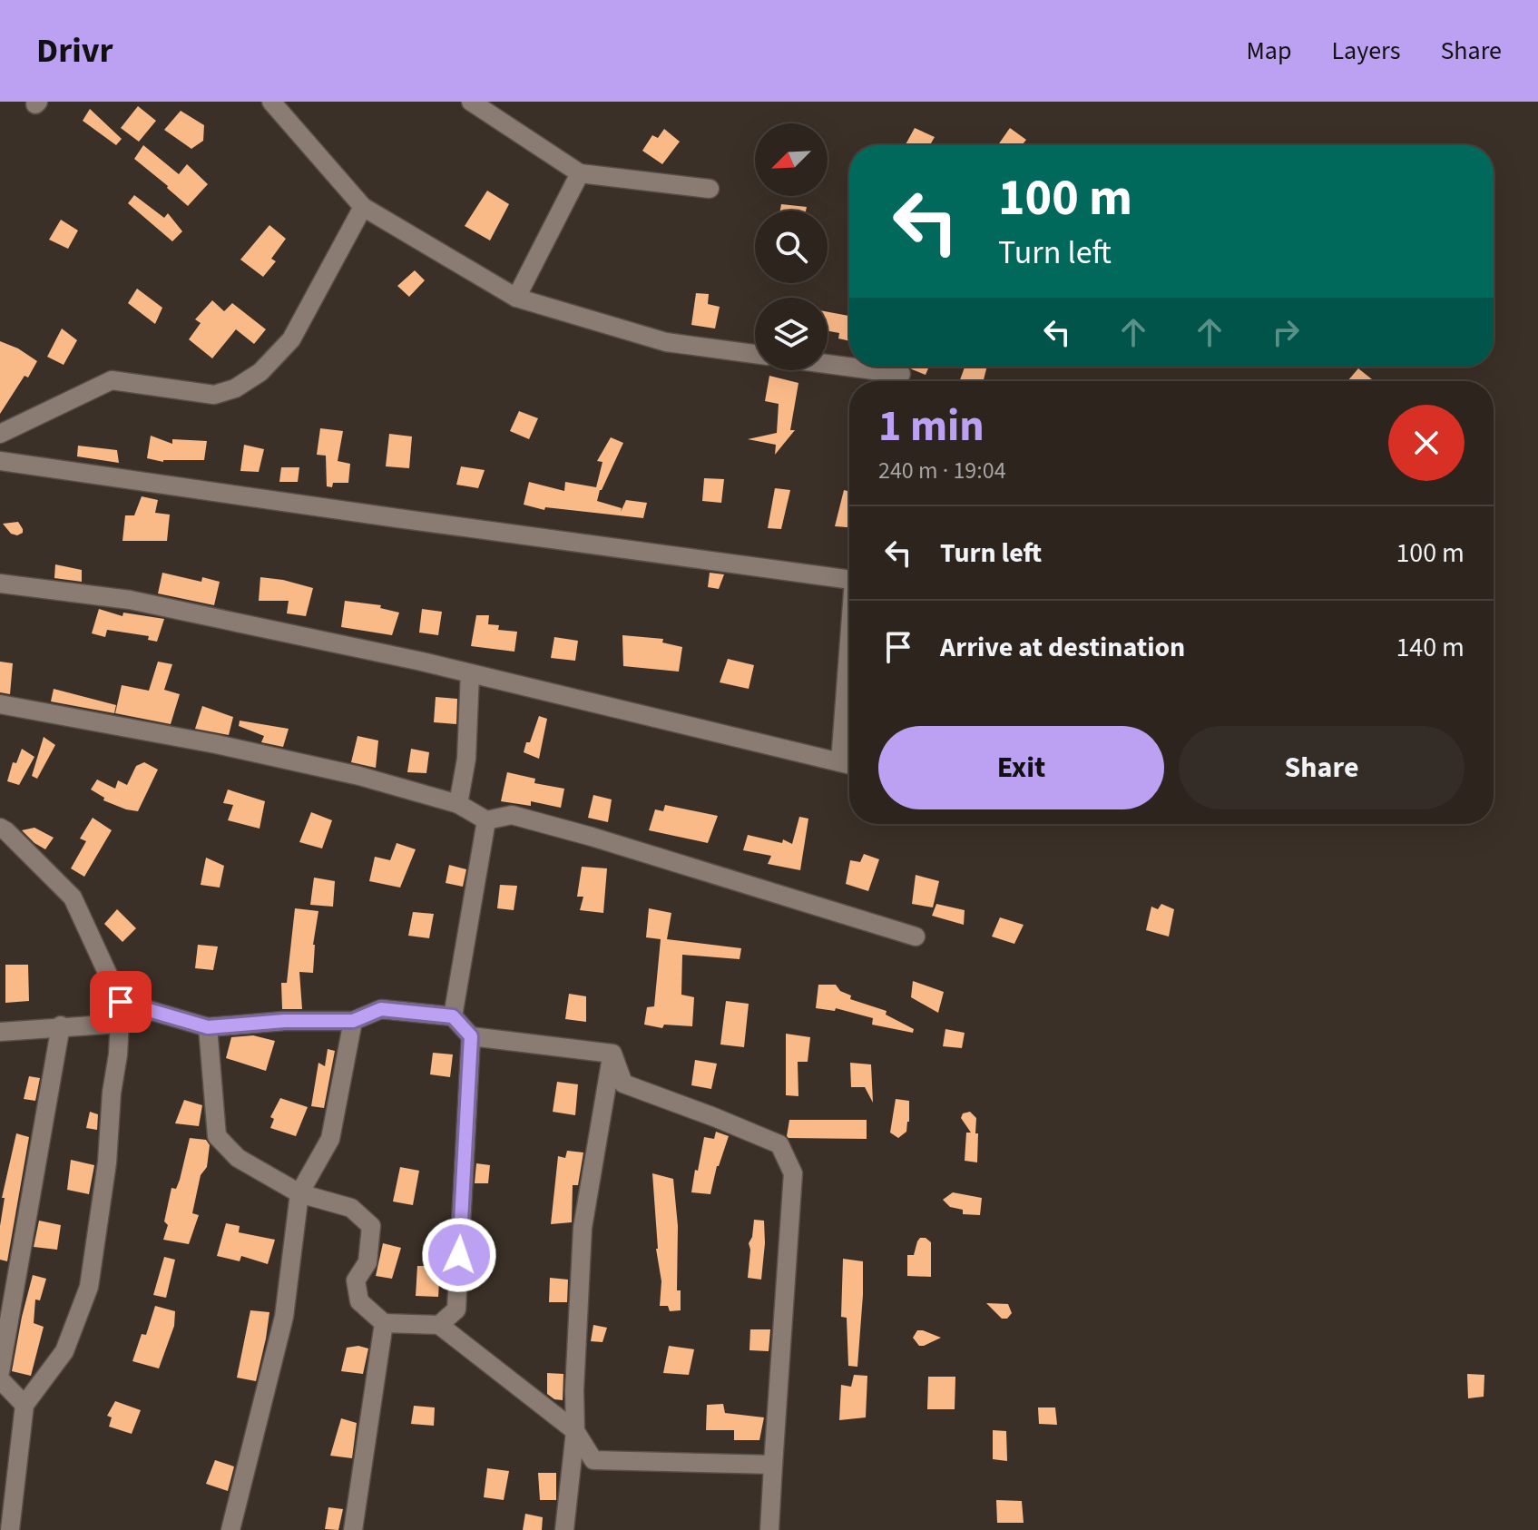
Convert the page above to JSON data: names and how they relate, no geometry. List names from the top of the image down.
{
  "north": "bottom left",
  "page": {
    "header": "Drivr",
    "nav": ["Map", "Layers", "Share"],
    "turn": ["100 m", "Turn left"],
    "heading": ["1 min", "240 m · 19:04"],
    "list": [
      {
        "name": "Turn left",
        "value": "100 m"
      },
      {
        "name": "Arrive at destination",
        "value": "140 m"
      }
    ],
    "buttons": ["Exit", "Share"]
  }
}
